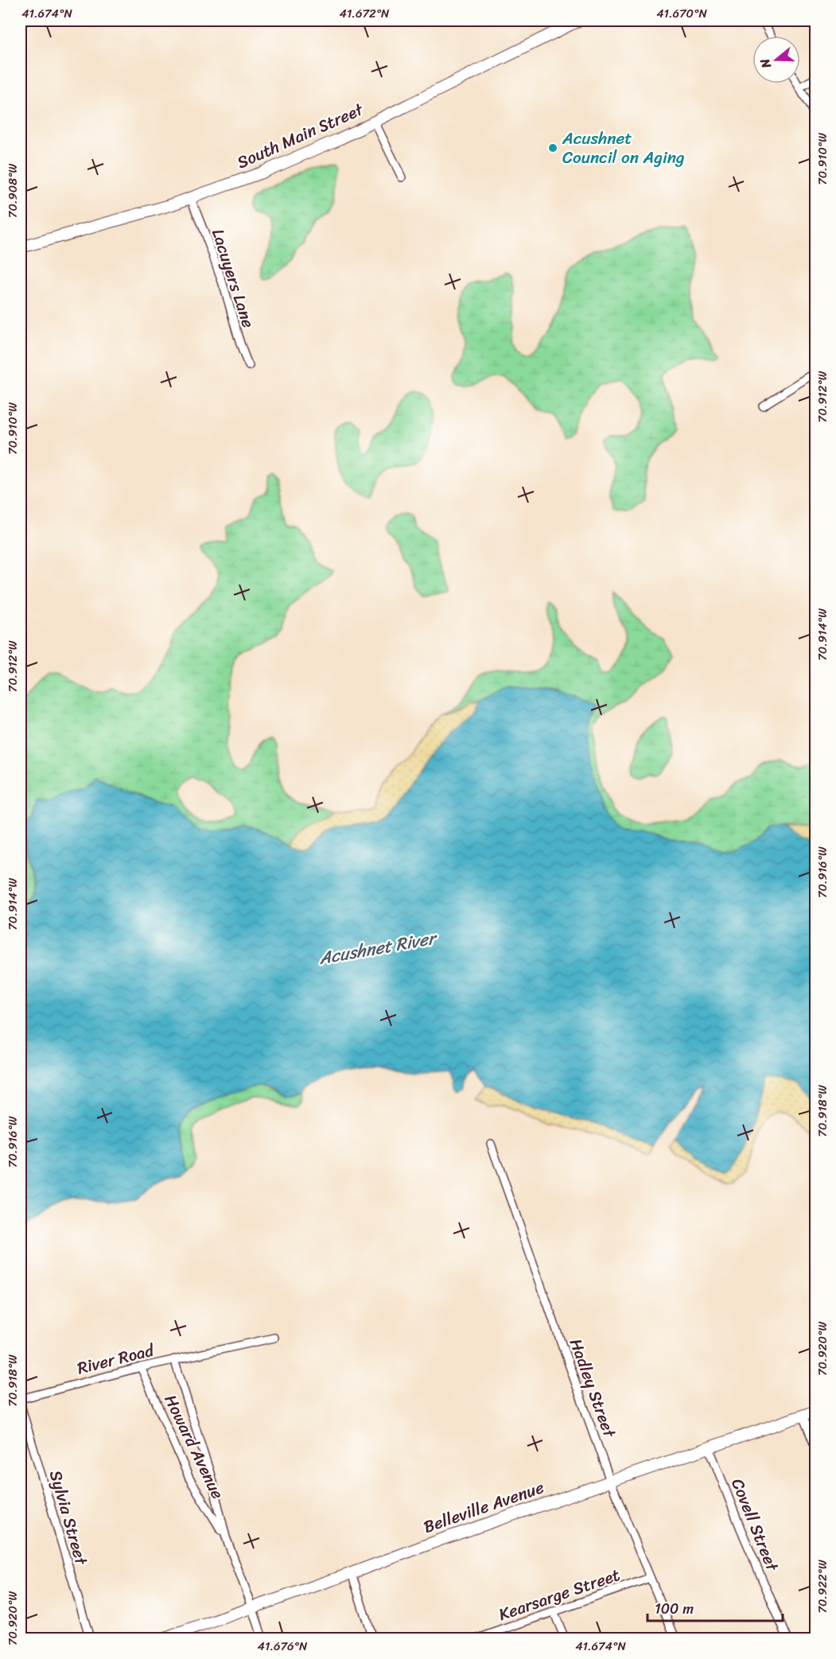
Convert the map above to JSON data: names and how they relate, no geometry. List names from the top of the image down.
{
  "streets": {
    "main road": ["South Main Street", "Belleville Avenue"],
    "street": [
      "Lacuyers Lane",
      "River Road",
      "Hadley Street",
      "Howard Avenue",
      "Sylvia Street",
      "Covell Street",
      "Kearsarge Street"
    ]
  },
  "crossings": [
    ["South Main Street", "Lacuyers Lane"],
    ["River Road", "Howard Avenue"],
    ["Hadley Street", "Belleville Avenue"],
    ["Hadley Street", "Kearsarge Street"],
    ["Howard Avenue", "Belleville Avenue"],
    ["Belleville Avenue", "Covell Street"]
  ],
  "water": ["Acushnet River"],
  "places": ["Acushnet Council on Aging"],
  "scale_bar": "100 m",
  "north": "left",
  "coordinates": [
    "41.674°N",
    "41.672°N",
    "41.670°N",
    "70.910°W",
    "70.908°W",
    "70.912°W",
    "70.914°W",
    "70.916°W",
    "70.918°W",
    "70.920°W",
    "70.922°W",
    "41.676°N"
  ]
}
